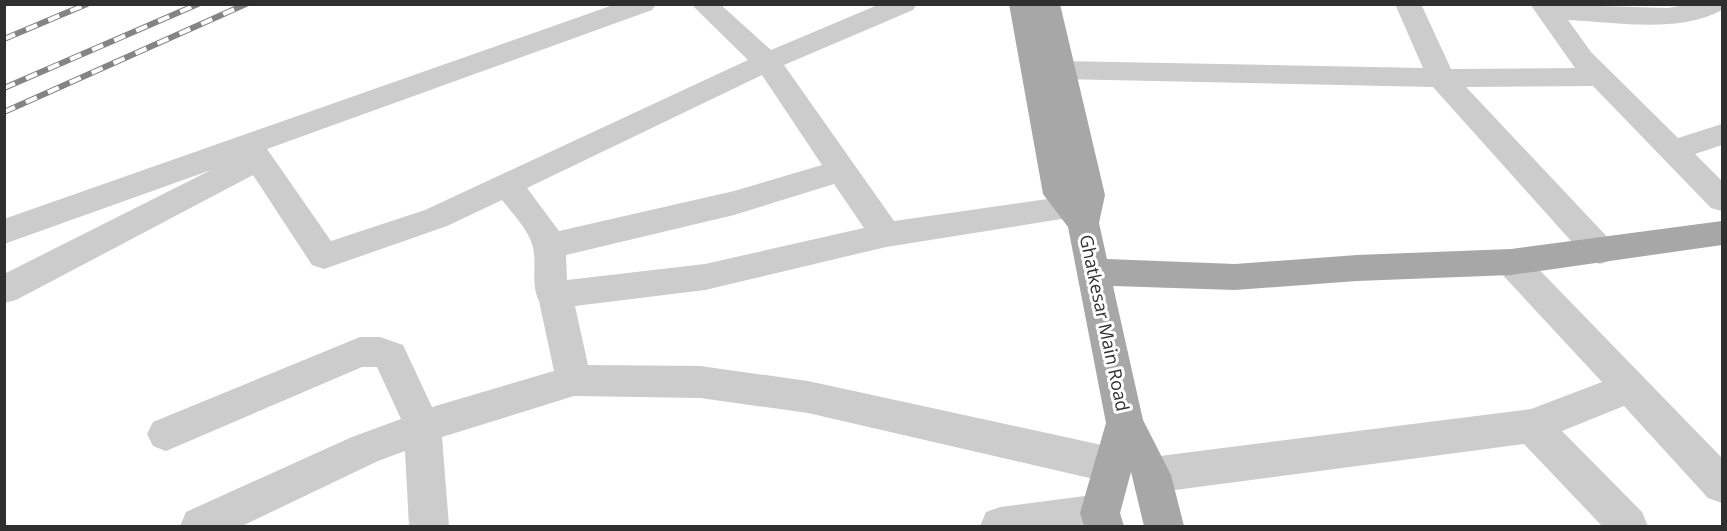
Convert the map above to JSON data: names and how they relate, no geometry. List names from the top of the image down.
{
  "streets": {
    "main road": ["Ghatkesar Main Road"]
  }
}
